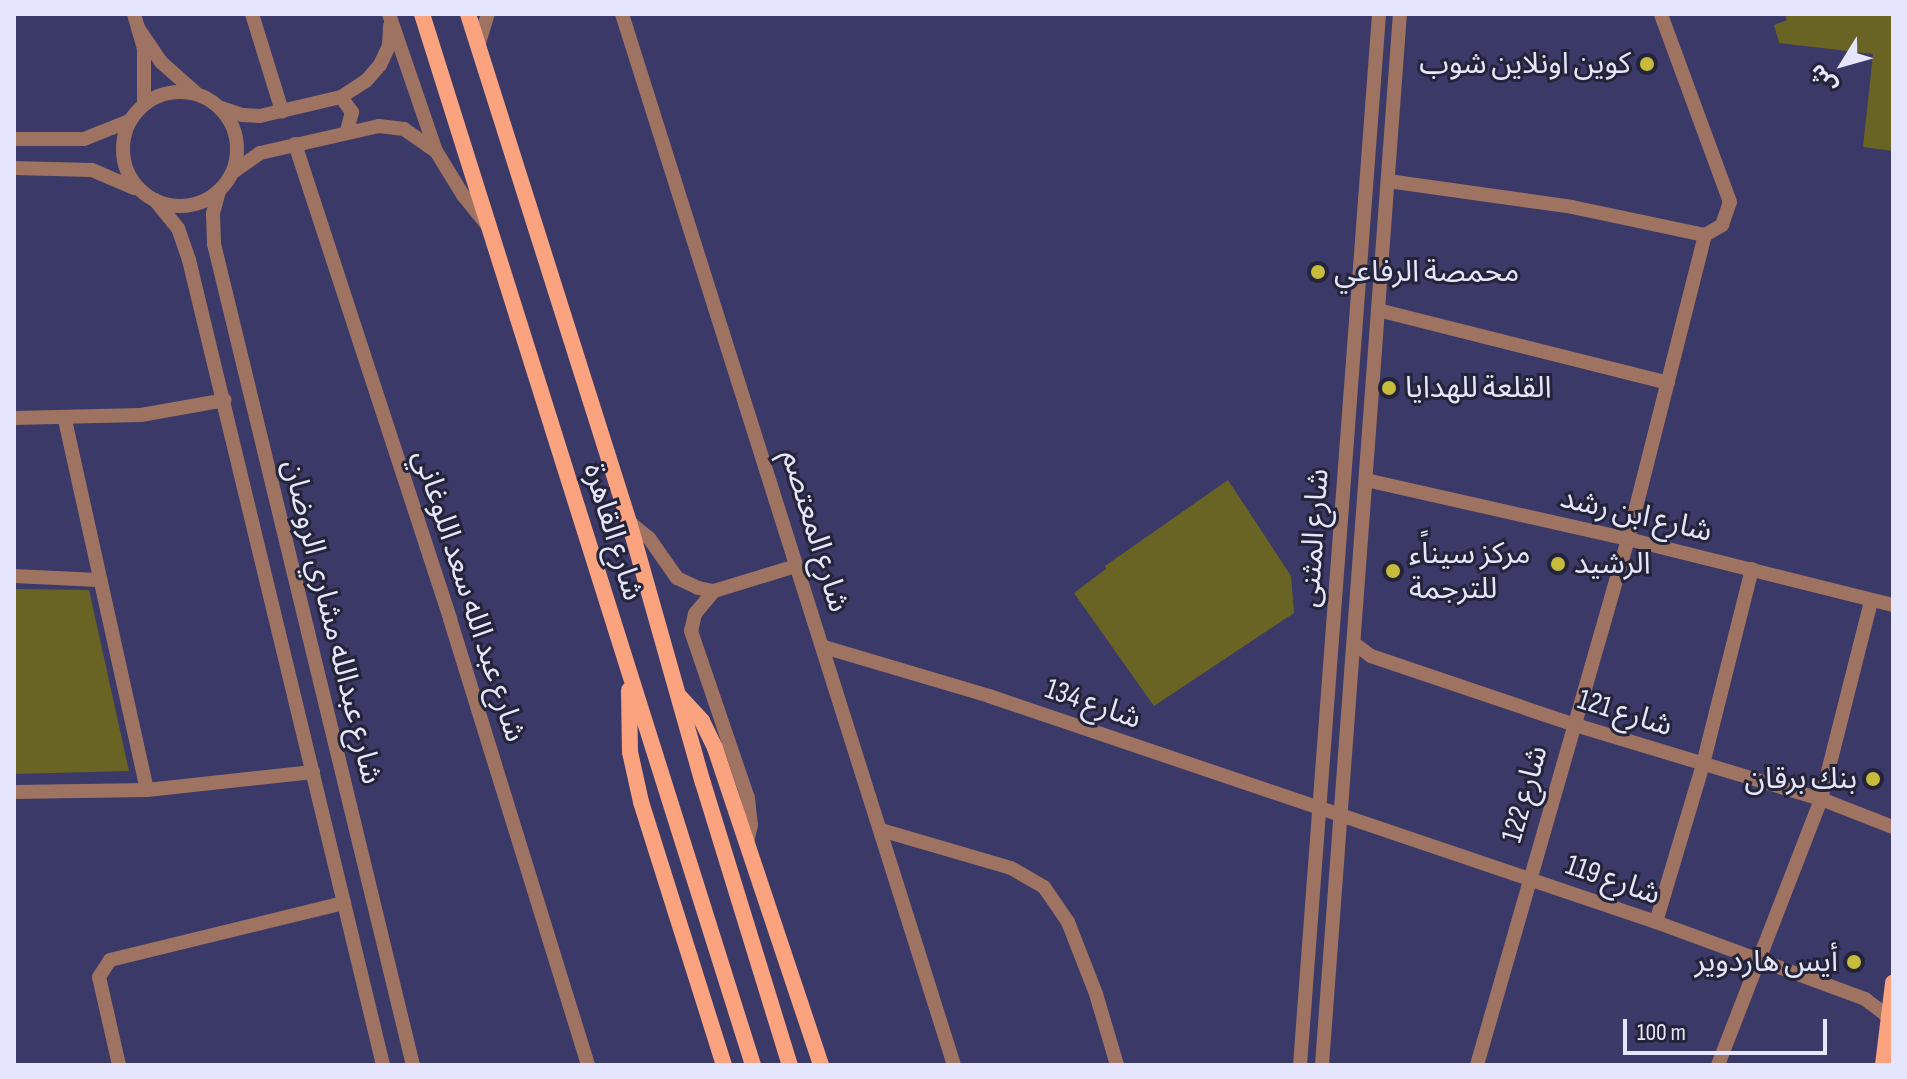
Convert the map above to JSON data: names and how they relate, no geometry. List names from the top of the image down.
{
  "streets": {
    "main road": ["شارع القاهرة"],
    "street": [
      "شارع ابن رشد",
      "شارع المعتصم",
      "شارع المثنى",
      "شارع عبد الله سعد اللوغاني",
      "شارع عبدالله مشاري الروضان",
      "شارع 134",
      "شارع 121",
      "شارع 122",
      "شارع 119"
    ]
  },
  "crossings": [
    ["شارع ابن رشد", "شارع المثنى"],
    ["شارع ابن رشد", "شارع 122"],
    ["شارع المعتصم", "شارع 134"],
    ["شارع المثنى", "شارع 134"],
    ["شارع المثنى", "شارع 121"],
    ["شارع المثنى", "شارع 119"],
    ["شارع 134", "شارع 119"],
    ["شارع 121", "شارع 122"],
    ["شارع 122", "شارع 119"]
  ],
  "places": [
    "كوين اونلاين شوب",
    "محمصة الرفاعي",
    "القلعة للهدايا",
    "الرشيد",
    "مركز سيناًء للترجمة",
    "بنك برقان",
    "أيس هاردوير"
  ],
  "scale_bar": "100 m",
  "north": "bottom left"
}
